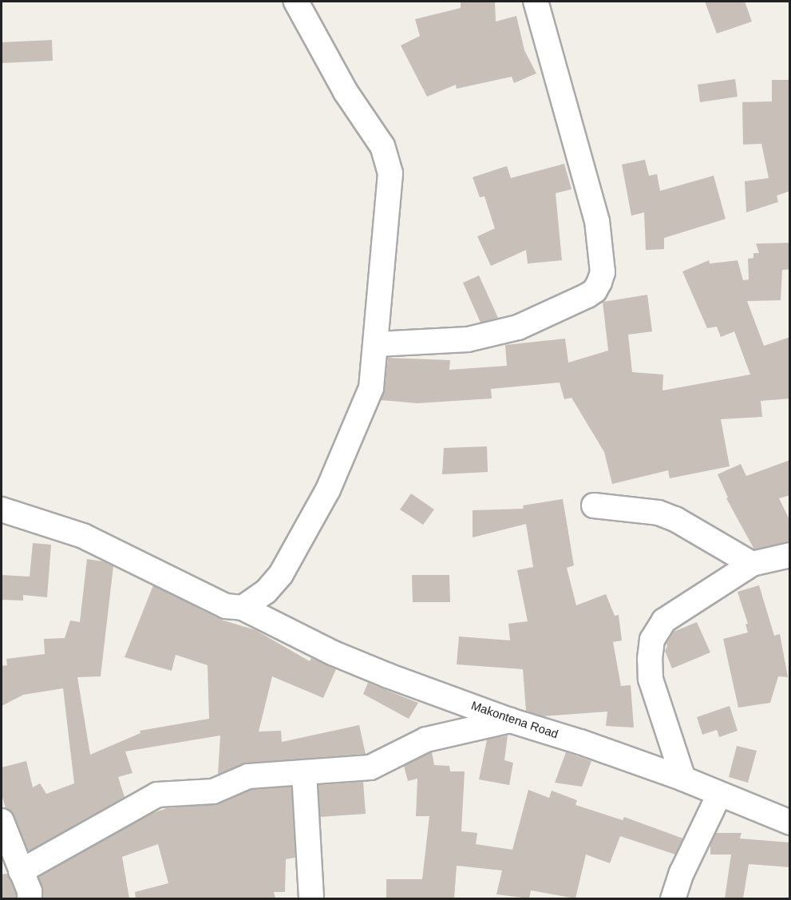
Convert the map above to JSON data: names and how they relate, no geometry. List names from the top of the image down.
{
  "streets": {
    "street": ["Makontena Road"]
  }
}
